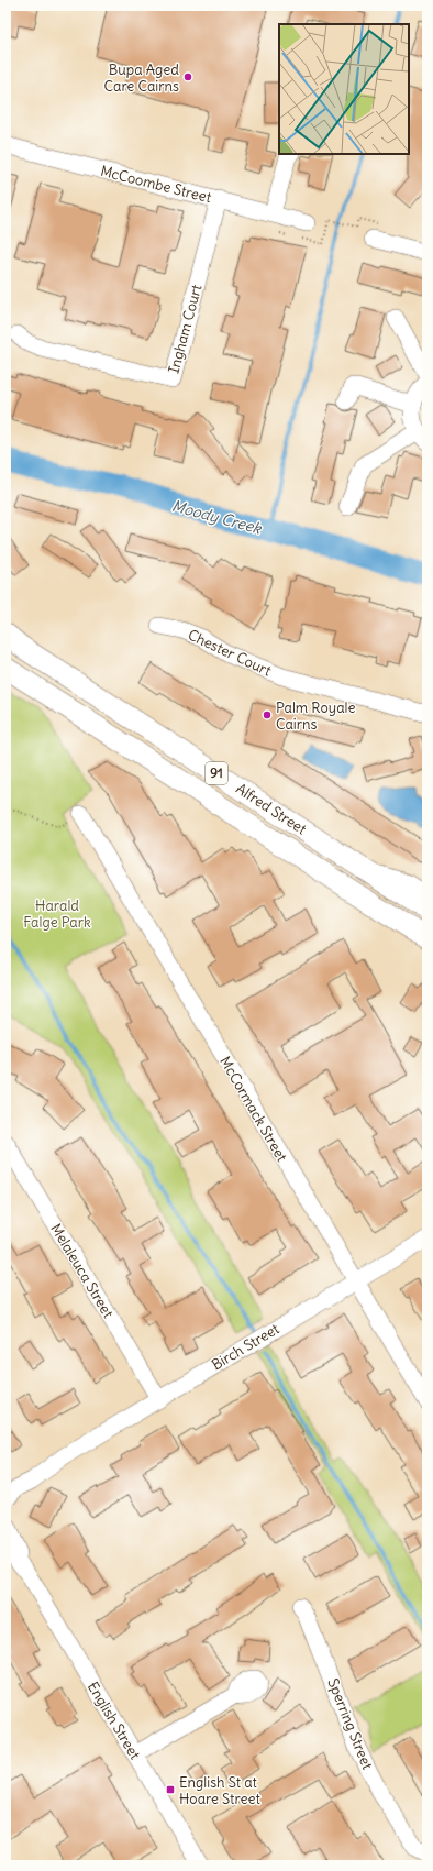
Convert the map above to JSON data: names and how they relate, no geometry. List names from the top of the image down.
{
  "streets": {
    "main road": ["91", "Alfred Street"],
    "street": [
      "McCoombe Street",
      "Ingham Court",
      "Chester Court",
      "McCormack Street",
      "Melaleuca Street",
      "Birch Street",
      "English Street",
      "Sperring Street"
    ]
  },
  "crossings": [
    ["McCoombe Street", "Ingham Court"],
    ["McCormack Street", "Birch Street"],
    ["Melaleuca Street", "Birch Street"]
  ],
  "water": ["Moody Creek"],
  "parks": ["Harald Falge Park"],
  "places": {
    "other": ["Bupa Aged Care Cairns", "Palm Royale Cairns"],
    "transit": ["English St at Hoare Street"]
  }
}
